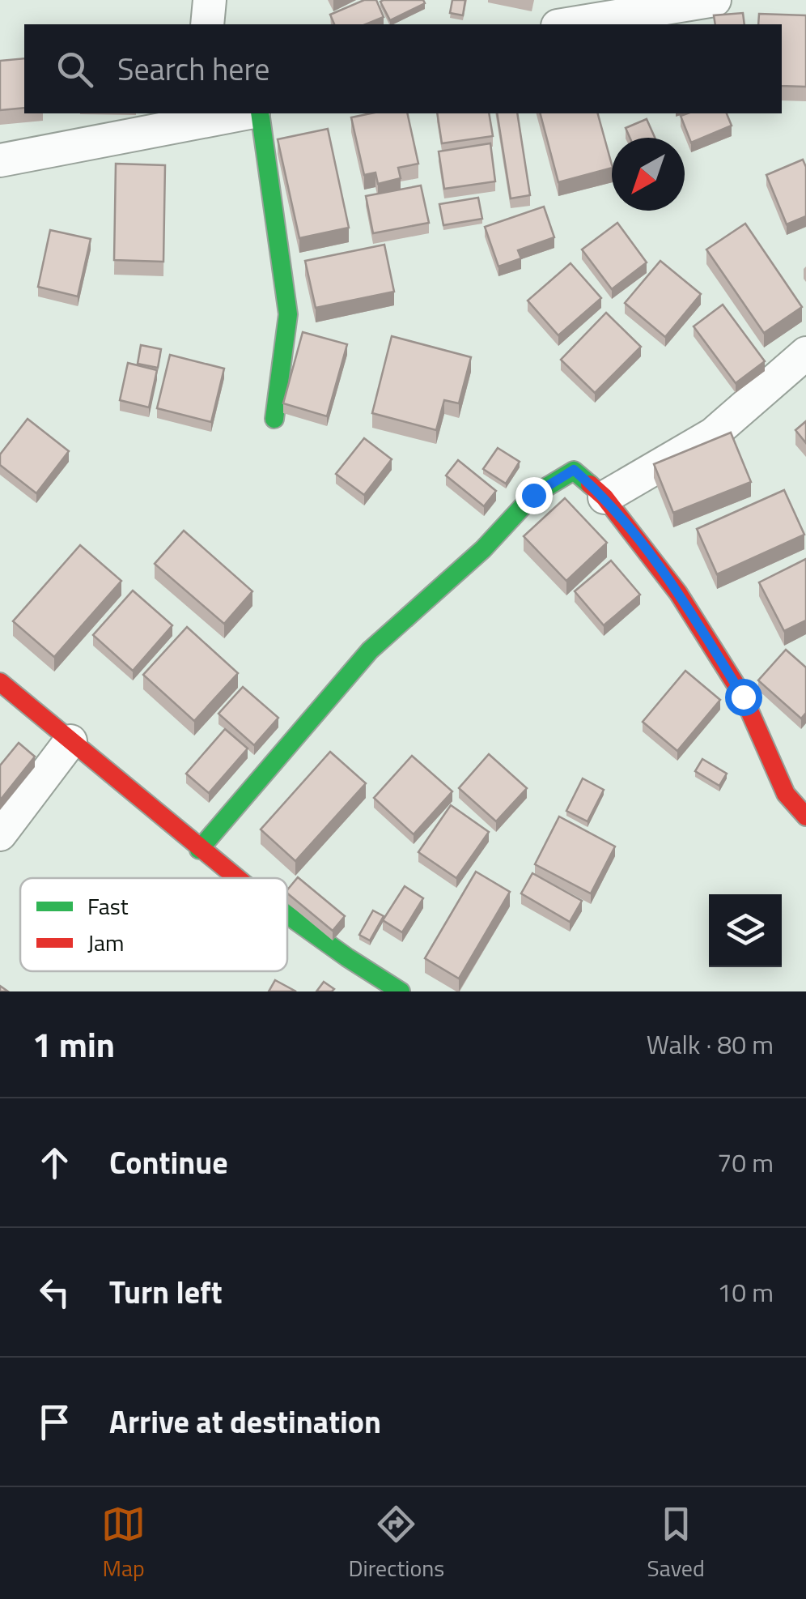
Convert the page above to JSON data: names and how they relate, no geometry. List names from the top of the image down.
{
  "legend": ["Fast", "Jam"],
  "north": "bottom left",
  "page": {
    "search": "Search here",
    "heading": ["1 min", "Walk · 80 m"],
    "list": [
      ["Continue", "70 m"],
      ["Turn left", "10 m"],
      "Arrive at destination"
    ],
    "nav": ["Map", "Directions", "Saved"]
  }
}
